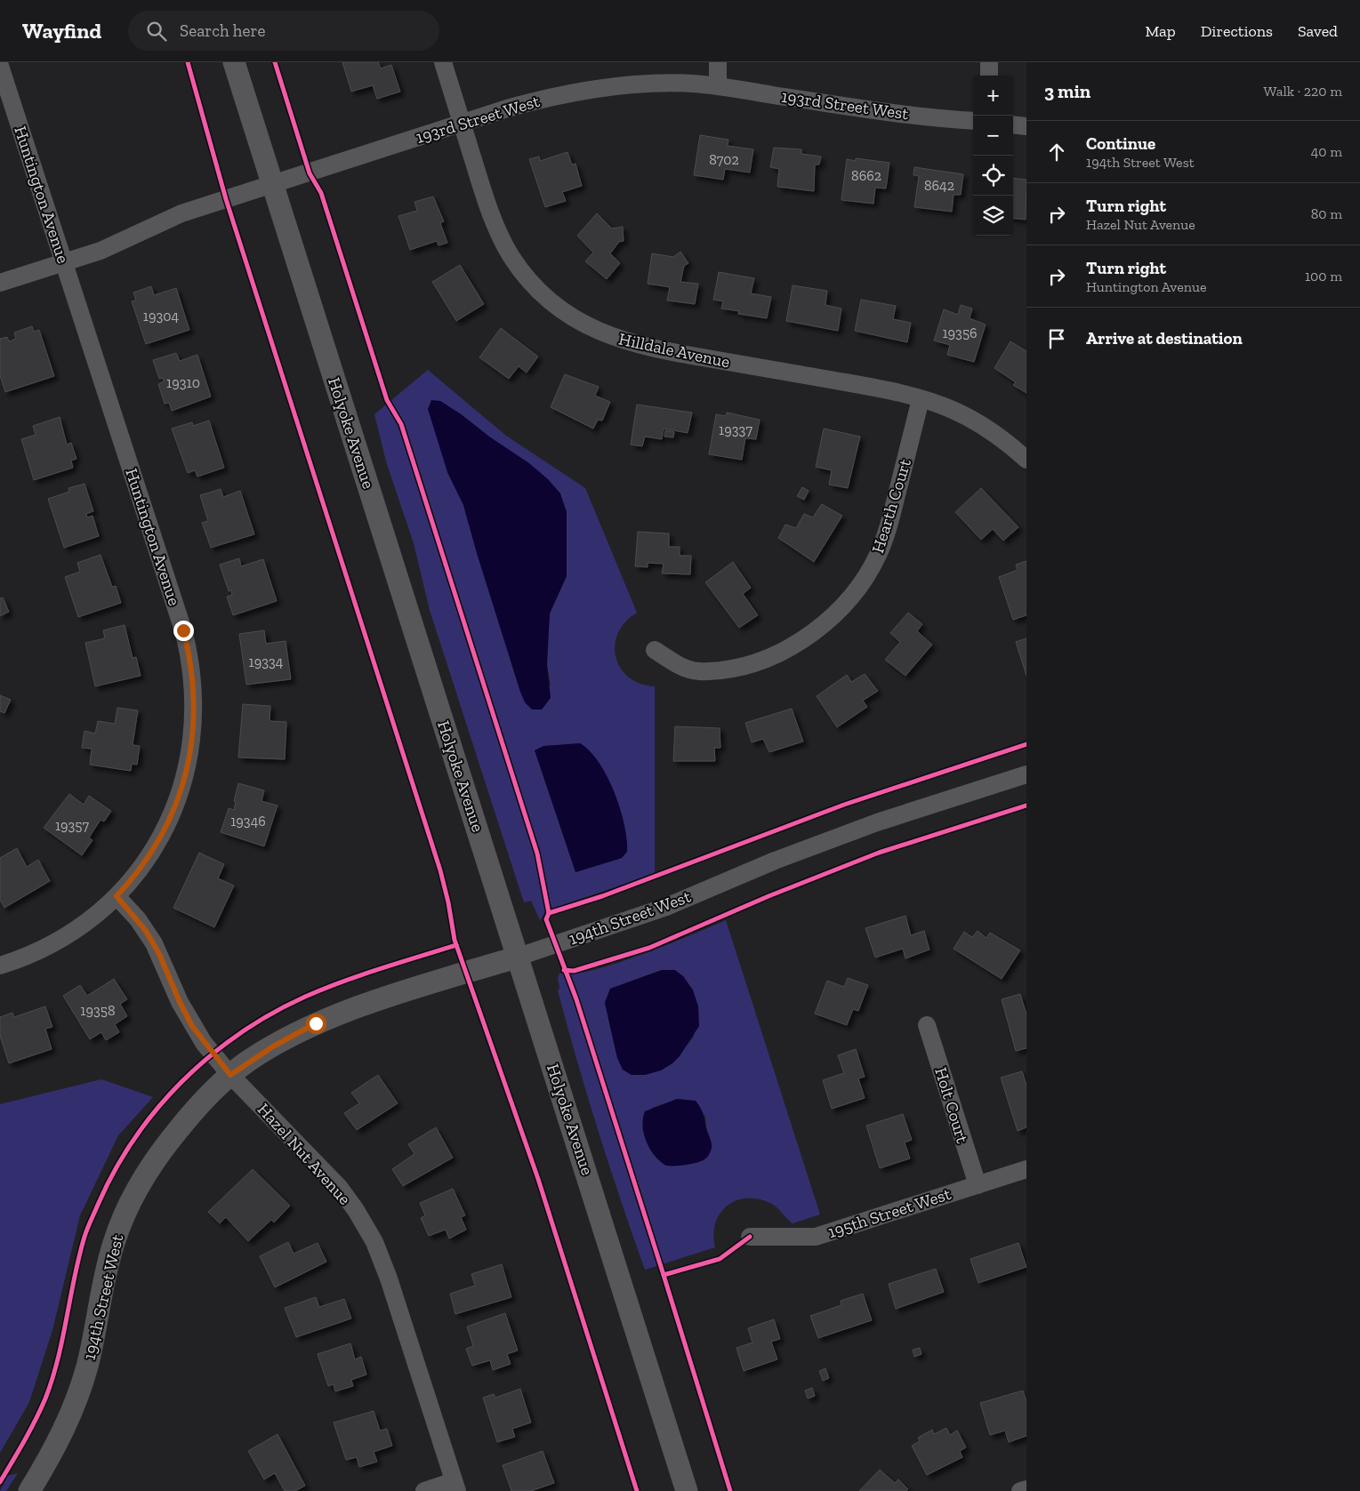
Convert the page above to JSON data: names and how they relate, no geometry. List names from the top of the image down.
{
  "streets": {
    "street": [
      "193rd Street West",
      "Huntington Avenue",
      "Hilldale Avenue",
      "Holyoke Avenue",
      "Hearth Court",
      "194th Street West",
      "Holt Court",
      "Hazel Nut Avenue",
      "195th Street West"
    ]
  },
  "crossings": [
    ["193rd Street West", "Huntington Avenue"],
    ["193rd Street West", "Hilldale Avenue"],
    ["193rd Street West", "Holyoke Avenue"],
    ["Huntington Avenue", "Hazel Nut Avenue"],
    ["Hilldale Avenue", "Hearth Court"],
    ["Holyoke Avenue", "194th Street West"],
    ["194th Street West", "Hazel Nut Avenue"],
    ["Holt Court", "195th Street West"]
  ],
  "house_numbers": [
    "8702",
    "8662",
    "8642",
    "19304",
    "19356",
    "19310",
    "19337",
    "19334",
    "19346",
    "19357",
    "19358"
  ],
  "page": {
    "header": "Wayfind",
    "search": "Search here",
    "nav": ["Map", "Directions", "Saved"],
    "heading": ["3 min", "Walk · 220 m"],
    "map_buttons": ["+", "−"],
    "list": [
      ["Continue", "194th Street West", "40 m"],
      ["Turn right", "Hazel Nut Avenue", "80 m"],
      ["Turn right", "Huntington Avenue", "100 m"],
      "Arrive at destination"
    ]
  }
}
